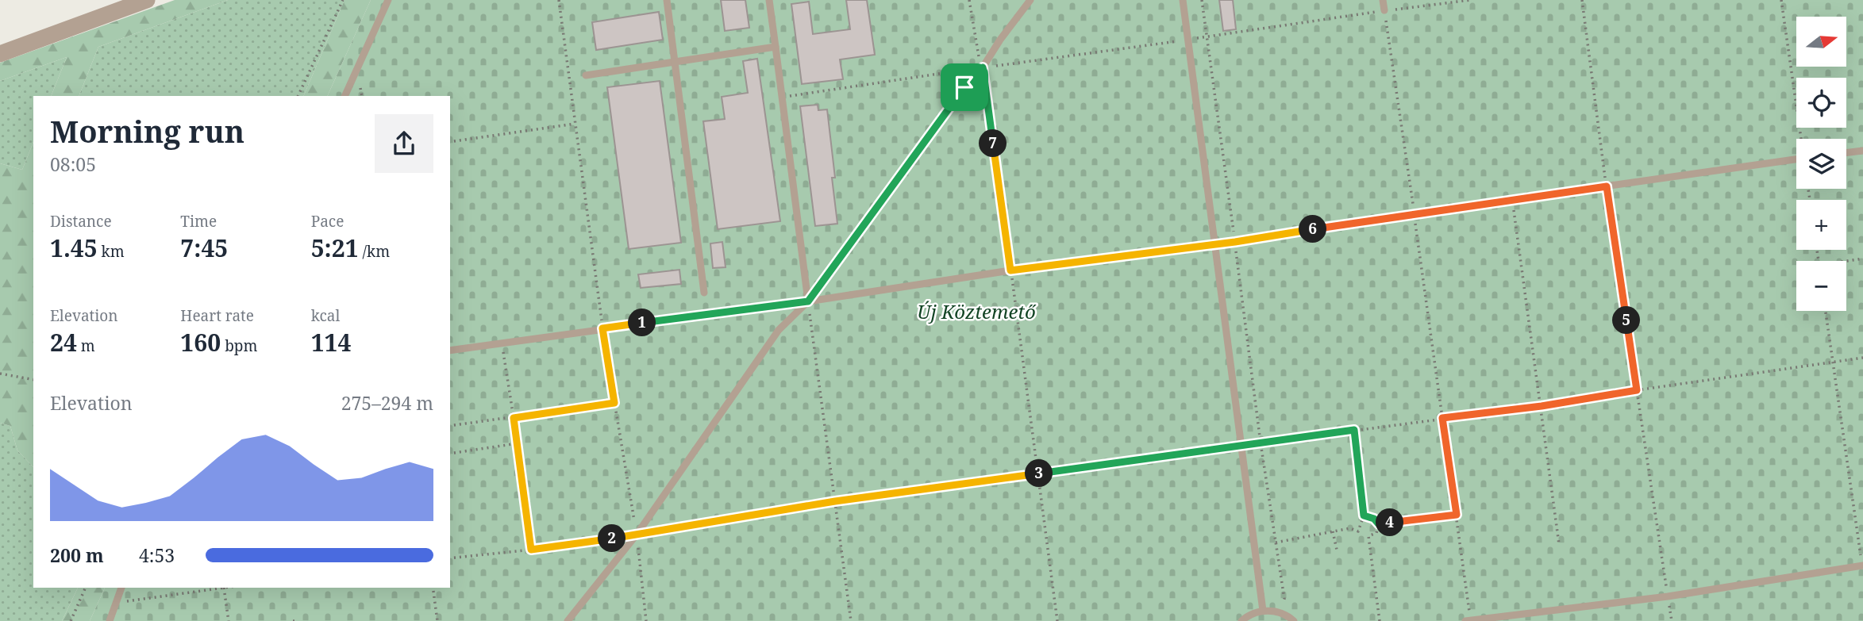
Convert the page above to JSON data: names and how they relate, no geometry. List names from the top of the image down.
{
  "parks": ["Új Köztemető"],
  "north": "right",
  "page": {
    "map_buttons": ["+", "−"],
    "heading": ["Morning run", "08:05"],
    "pins": [
      "7",
      "6",
      "5",
      "1",
      "3",
      "4",
      "2"
    ],
    "stats": [
      ["Distance", "1.45 km"],
      ["Time", "7:45"],
      ["Pace", "5:21 /km"],
      ["Elevation", "24 m"],
      ["Heart rate", "160 bpm"],
      ["kcal", "114"]
    ],
    "chart": ["Elevation", "275–294 m"],
    "list": [
      {
        "name": "200 m",
        "note": "4:53"
      }
    ]
  }
}
